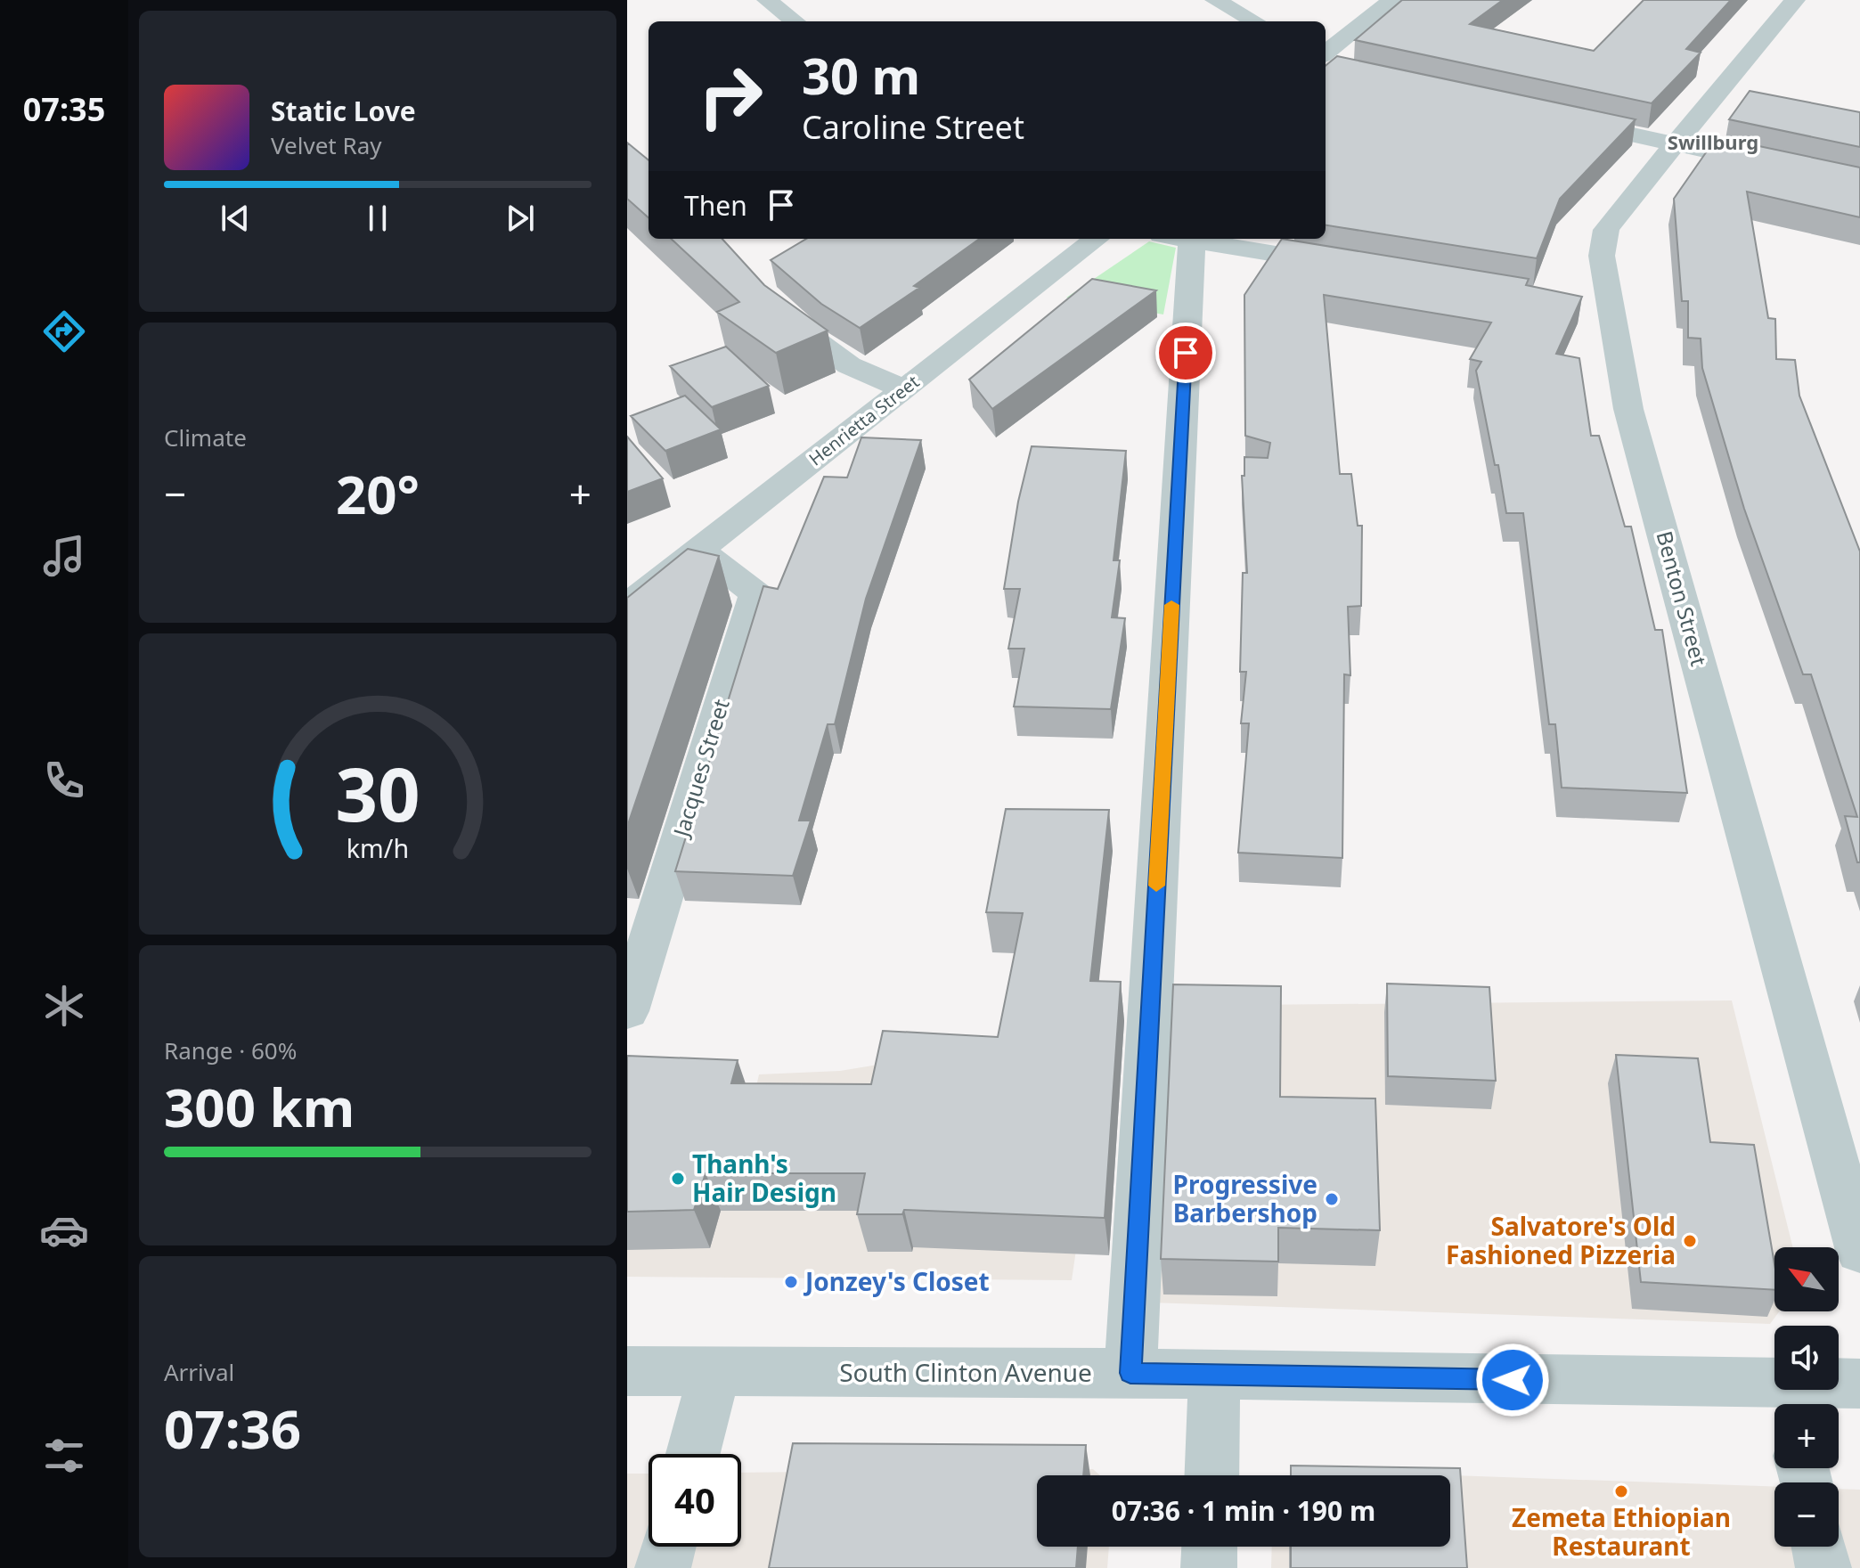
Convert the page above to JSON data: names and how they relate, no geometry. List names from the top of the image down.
{
  "streets": {
    "street": [
      "Henrietta Street",
      "Benton Street",
      "Jacques Street",
      "South Clinton Avenue"
    ]
  },
  "crossings": [
    ["Henrietta Street", "Jacques Street"]
  ],
  "districts": ["Swillburg"],
  "places": [
    "Thanh's Hair Design",
    "Progressive Barbershop",
    "Salvatore's Old Fashioned Pizzeria",
    "Jonzey's Closet",
    "Zemeta Ethiopian Restaurant"
  ],
  "north": "top left",
  "page": {
    "tabs": "07:35",
    "turn": ["30 m", "Caroline Street"],
    "song": ["Static Love", "Velvet Ray"],
    "then": "Then",
    "tile": [
      "Climate",
      ["Range · 60%", "300 km"],
      ["Arrival", "07:36"]
    ],
    "heat": ["−", "20°", "+"],
    "map_buttons": ["+", "−"],
    "limit": "40",
    "trip": "07:36 · 1 min · 190 m",
    "gauge": ["30", "km/h"]
  }
}
